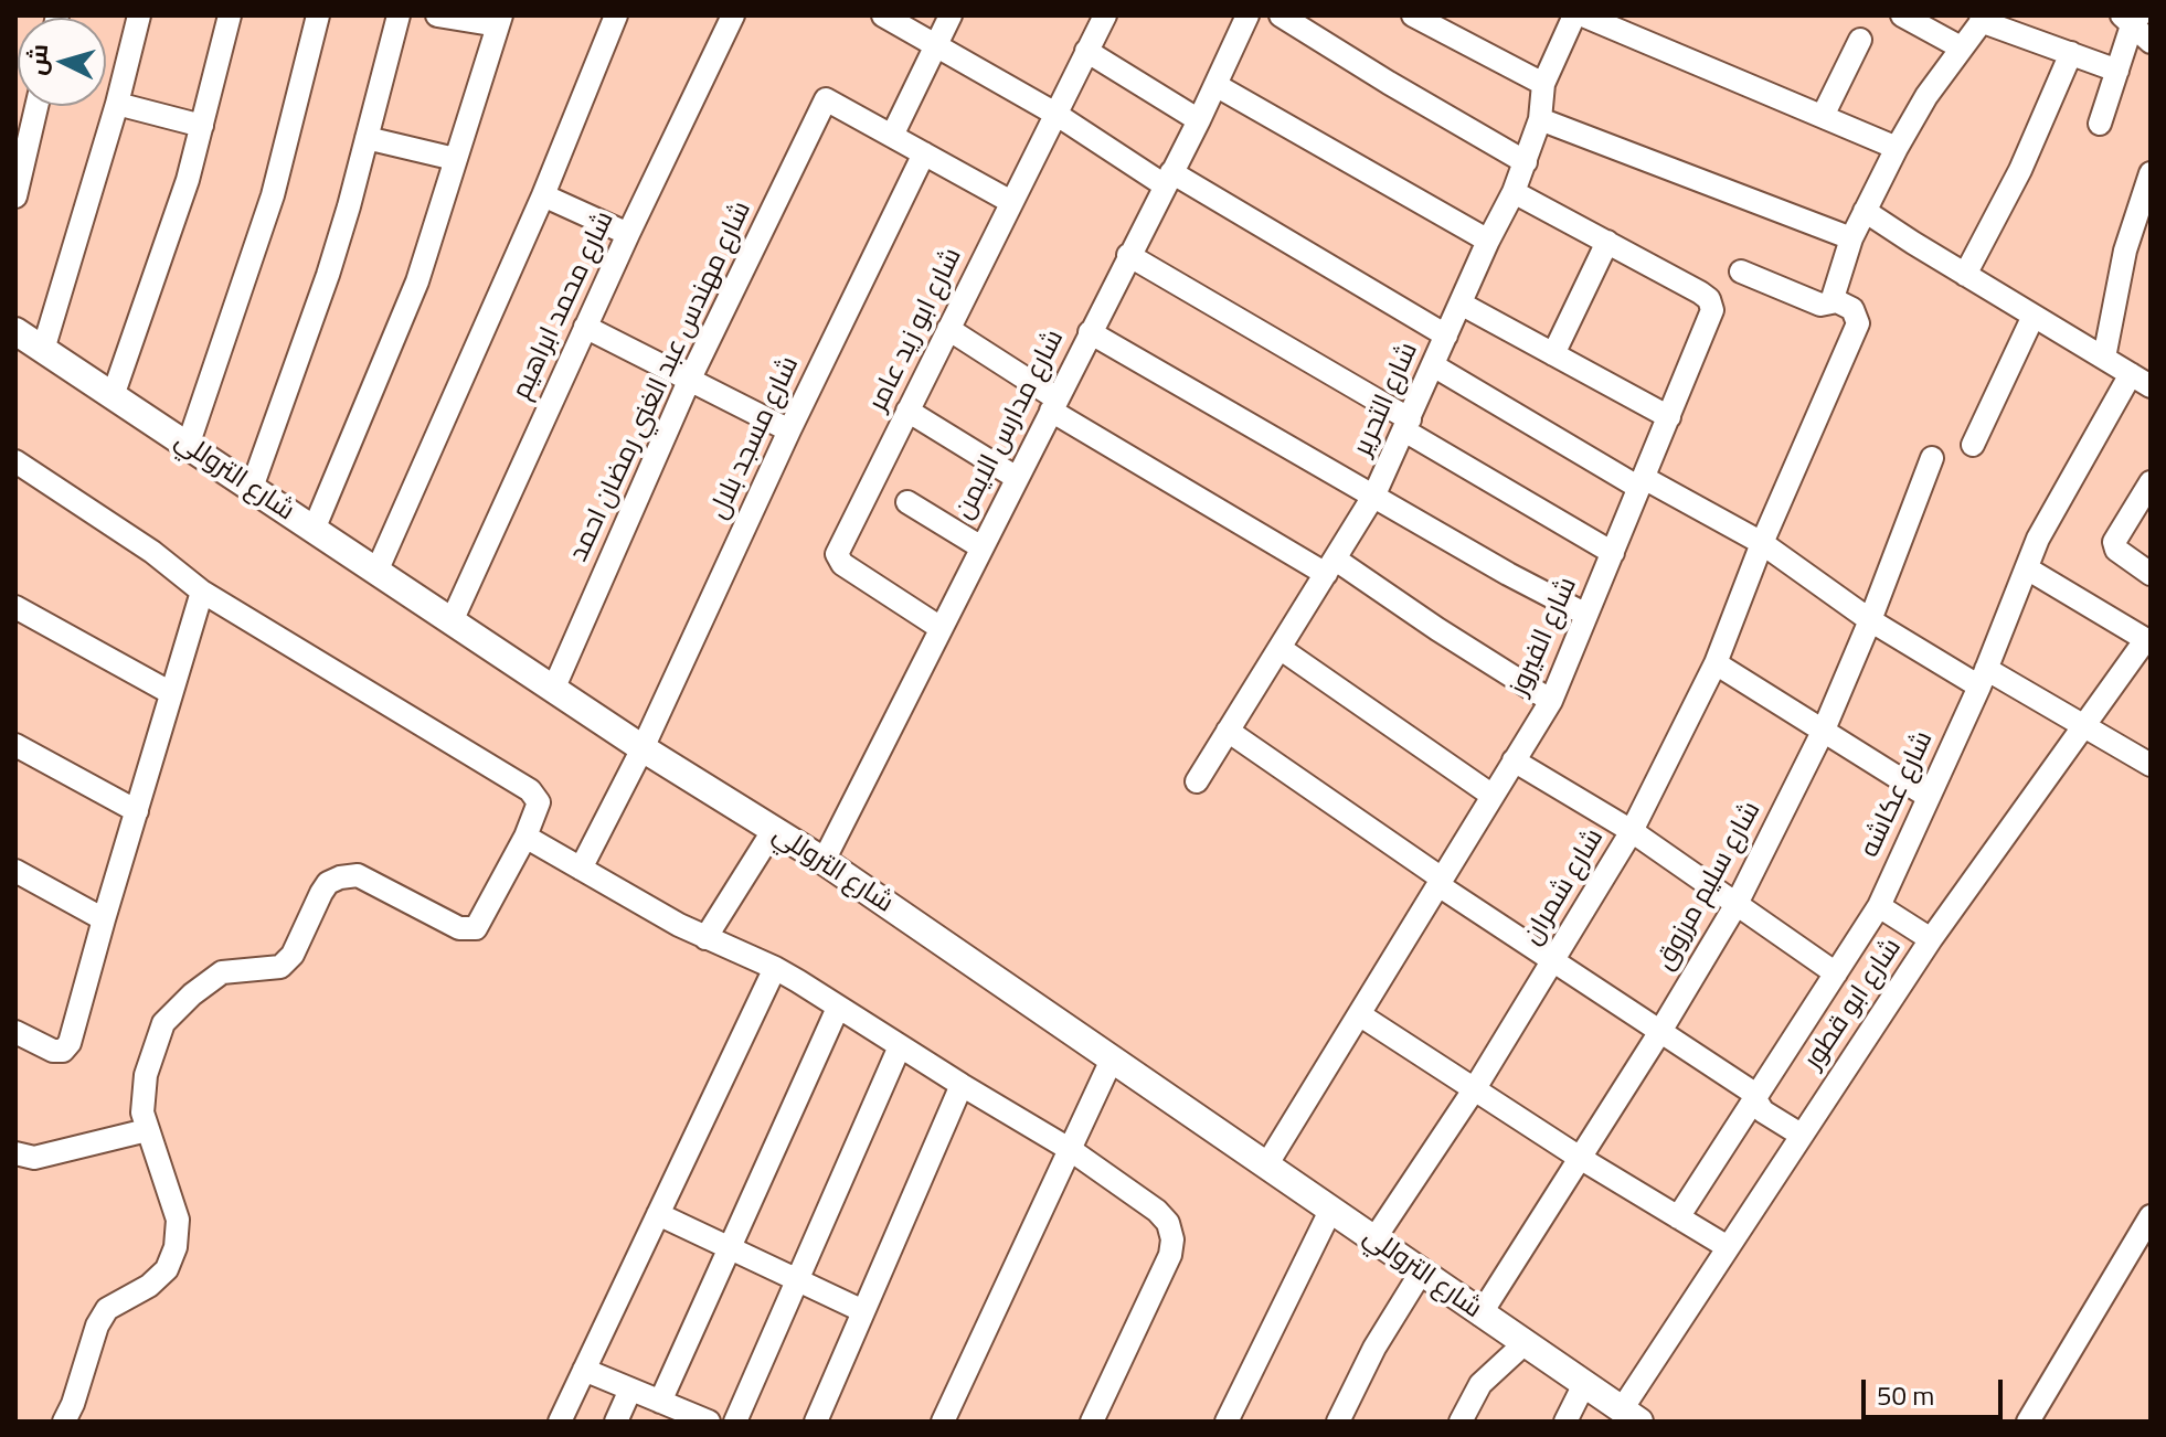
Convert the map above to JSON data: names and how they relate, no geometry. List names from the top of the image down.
{
  "streets": {
    "street": [
      "شارع محمد ابراهيم",
      "شارع ابو زيد عامر",
      "شارع مهندس عبد الغني رمضان احمد",
      "شارع التحرير",
      "شارع مدارس الايمن",
      "شارع مسجد بلال",
      "شارع التروللي",
      "شارع الفيروز",
      "شارع عكاشه",
      "شارع سليم مرزوق",
      "شارع شمران",
      "شارع ابو قطور"
    ]
  },
  "crossings": [
    ["شارع محمد ابراهيم", "شارع التروللي"],
    ["شارع ابو زيد عامر", "شارع مدارس الايمن"],
    ["شارع مهندس عبد الغني رمضان احمد", "شارع التروللي"],
    ["شارع التحرير", "شارع الفيروز"],
    ["شارع مدارس الايمن", "شارع التروللي"],
    ["شارع مسجد بلال", "شارع التروللي"],
    ["شارع التروللي", "شارع الفيروز"],
    ["شارع التروللي", "شارع سليم مرزوق"],
    ["شارع التروللي", "شارع شمران"],
    ["شارع التروللي", "شارع ابو قطور"]
  ],
  "scale_bar": "50 m",
  "north": "left"
}
